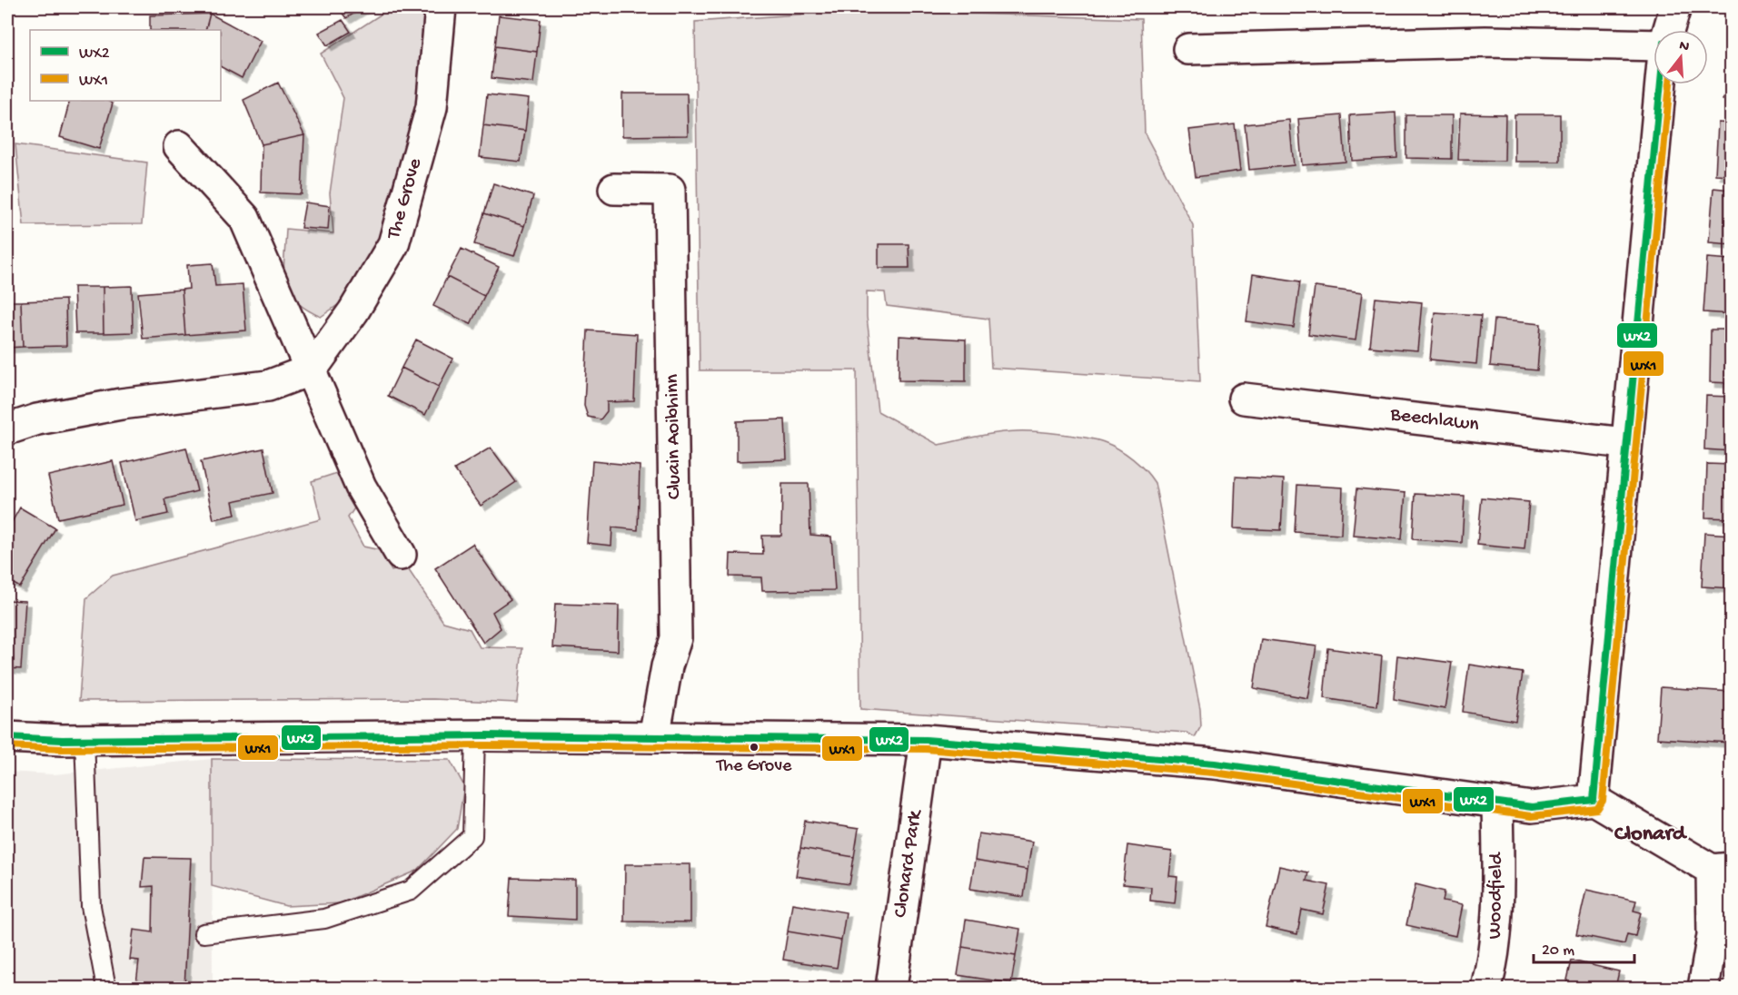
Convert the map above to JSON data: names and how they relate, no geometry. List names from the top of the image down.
{
  "streets": {
    "street": [
      "The Grove",
      "Beechlawn",
      "Cluain Aoibhinn",
      "Clonard Park",
      "Woodfield"
    ]
  },
  "districts": ["Clonard"],
  "places": ["The Grove"],
  "lines": ["transit line WX2", "transit line WX1"],
  "legend": ["WX2", "WX1"],
  "scale_bar": "20 m",
  "north": "top"
}
